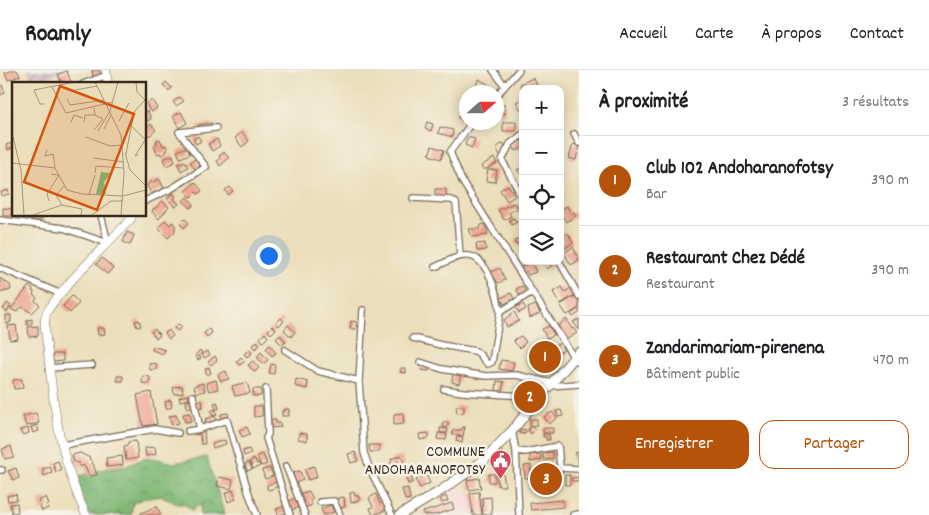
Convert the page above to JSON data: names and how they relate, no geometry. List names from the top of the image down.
{
  "places": {
    "public building": ["COMMUNE ANDOHARANOFOTSY"]
  },
  "north": "right",
  "page": {
    "header": "Roamly",
    "nav": [
      "Accueil",
      "Carte",
      "À propos",
      "Contact"
    ],
    "heading": ["À proximité", "3 résultats"],
    "map_buttons": ["+", "−"],
    "list": [
      {
        "mark": "1",
        "name": "Club 102 Andoharanofotsy",
        "note": "Bar",
        "value": "390 m"
      },
      {
        "mark": "2",
        "name": "Restaurant Chez Dédé",
        "note": "Restaurant",
        "value": "390 m"
      },
      {
        "mark": "3",
        "name": "Zandarimariam-pirenena",
        "note": "Bâtiment public",
        "value": "470 m"
      }
    ],
    "pins": ["1", "2", "3"],
    "buttons": ["Enregistrer", "Partager"]
  }
}
